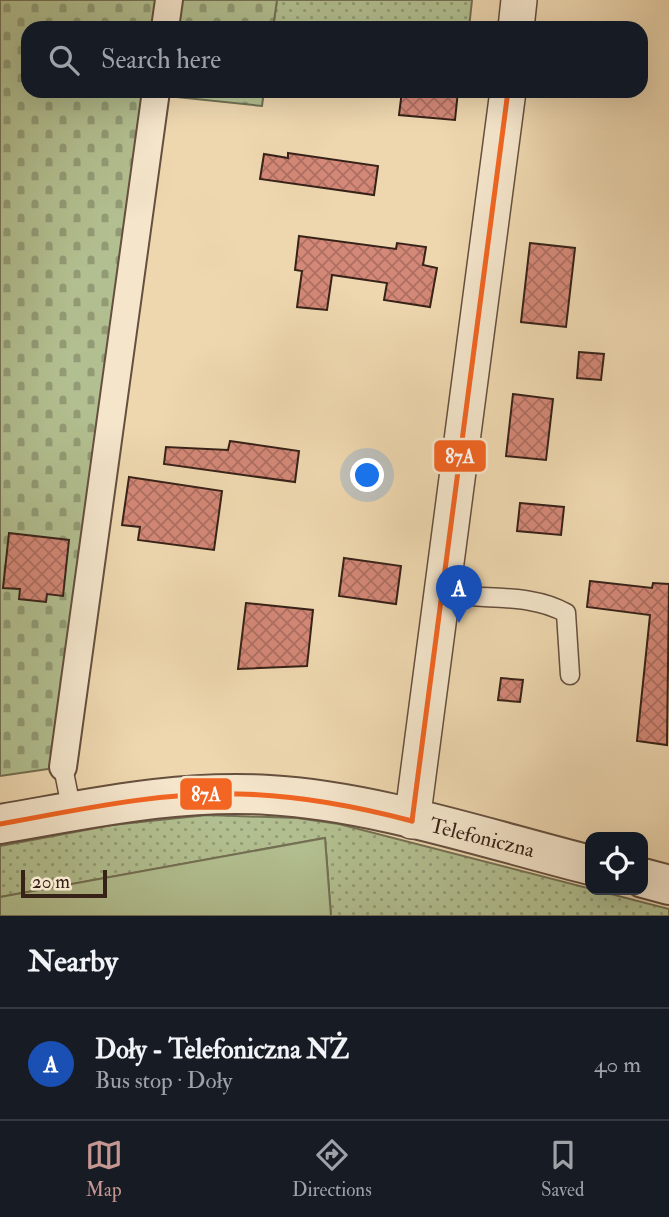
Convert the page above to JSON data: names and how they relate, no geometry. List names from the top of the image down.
{
  "streets": {
    "street": ["Telefoniczna"]
  },
  "lines": ["transit line 87A"],
  "scale_bar": "20 m",
  "page": {
    "search": "Search here",
    "pins": "A",
    "scale": "20 m",
    "heading": "Nearby",
    "list": [
      {
        "mark": "A",
        "name": "Doły - Telefoniczna NŻ",
        "note": "Bus stop · Doły",
        "value": "40 m"
      }
    ],
    "nav": ["Map", "Directions", "Saved"]
  }
}
